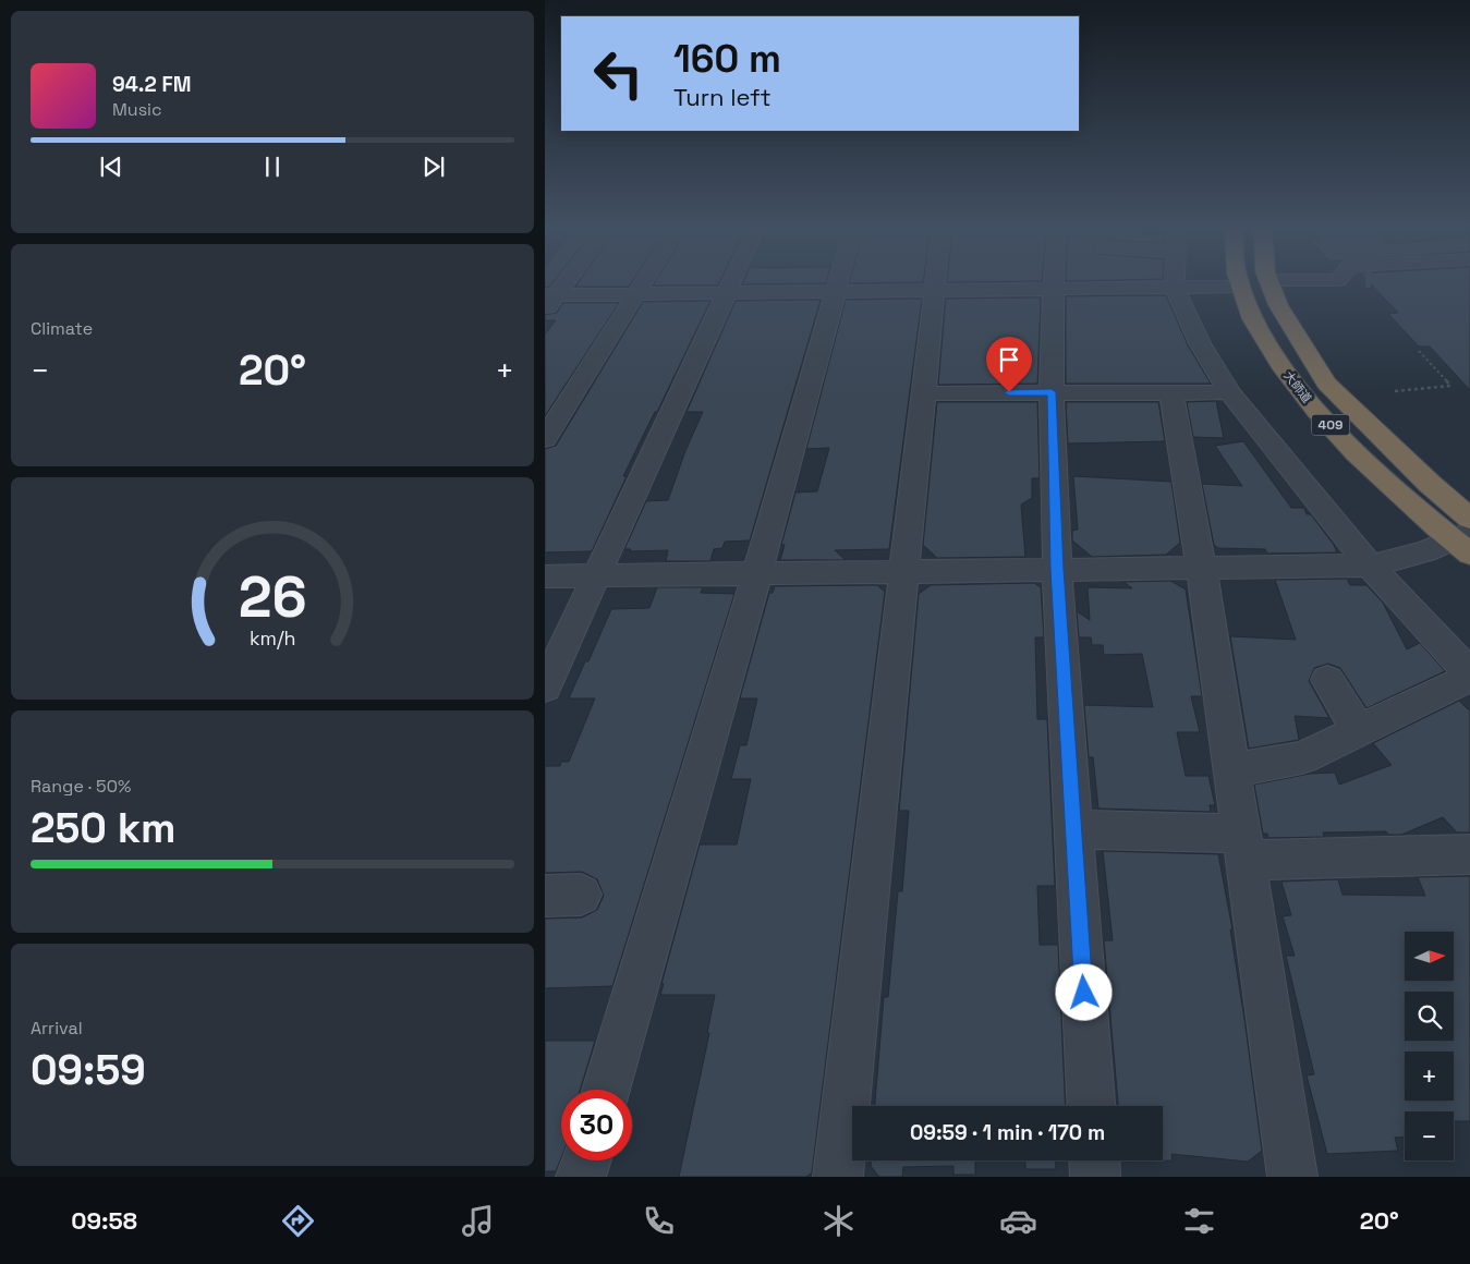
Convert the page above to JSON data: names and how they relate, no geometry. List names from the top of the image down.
{
  "streets": {
    "highway": ["大師道", "409"]
  },
  "north": "right",
  "page": {
    "turn": ["160 m", "Turn left"],
    "song": ["94.2 FM", "Music"],
    "tile": [
      "Climate",
      ["Range · 50%", "250 km"],
      ["Arrival", "09:59"]
    ],
    "heat": ["−", "20°", "+"],
    "map_buttons": ["+", "−"],
    "limit": "30",
    "trip": "09:59 · 1 min · 170 m",
    "tabs": ["09:58", "20°"],
    "gauge": ["26", "km/h"]
  }
}
